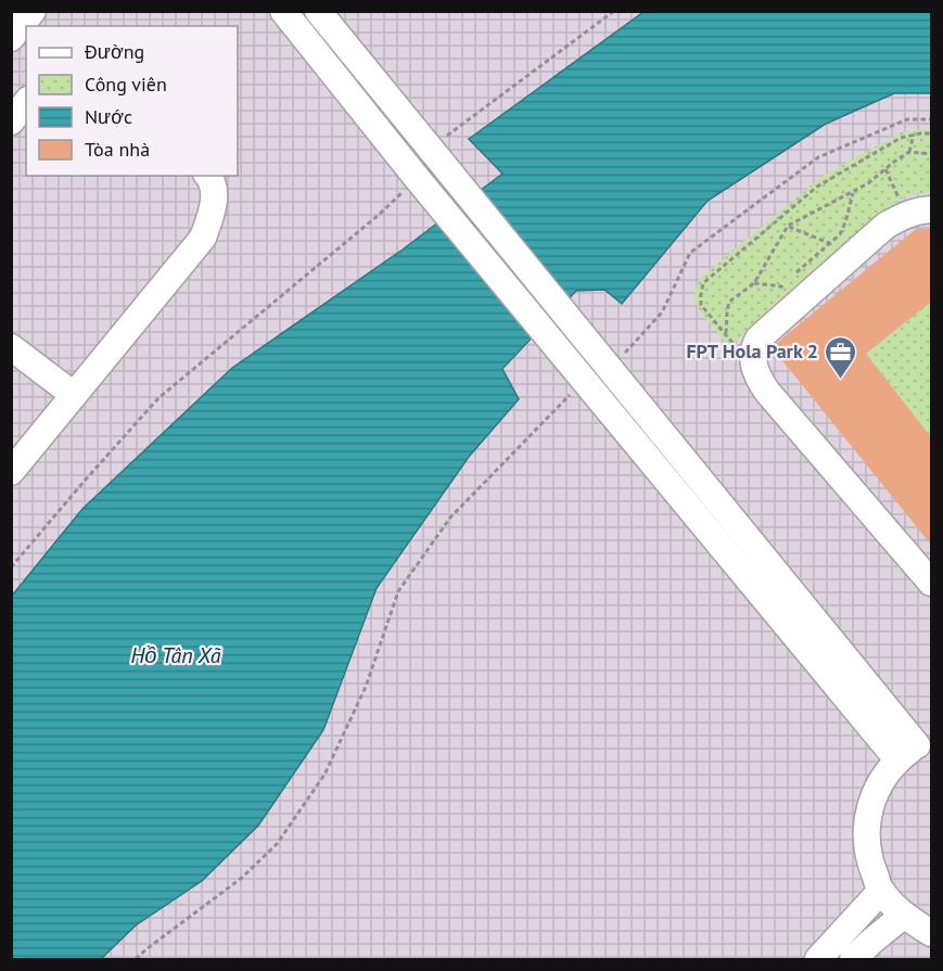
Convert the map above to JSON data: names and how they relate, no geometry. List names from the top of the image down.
{
  "water": ["Hồ Tân Xã"],
  "places": {
    "office": ["FPT Hola Park 2"]
  },
  "legend": [
    "Đường",
    "Công viên",
    "Nước",
    "Tòa nhà"
  ]
}
